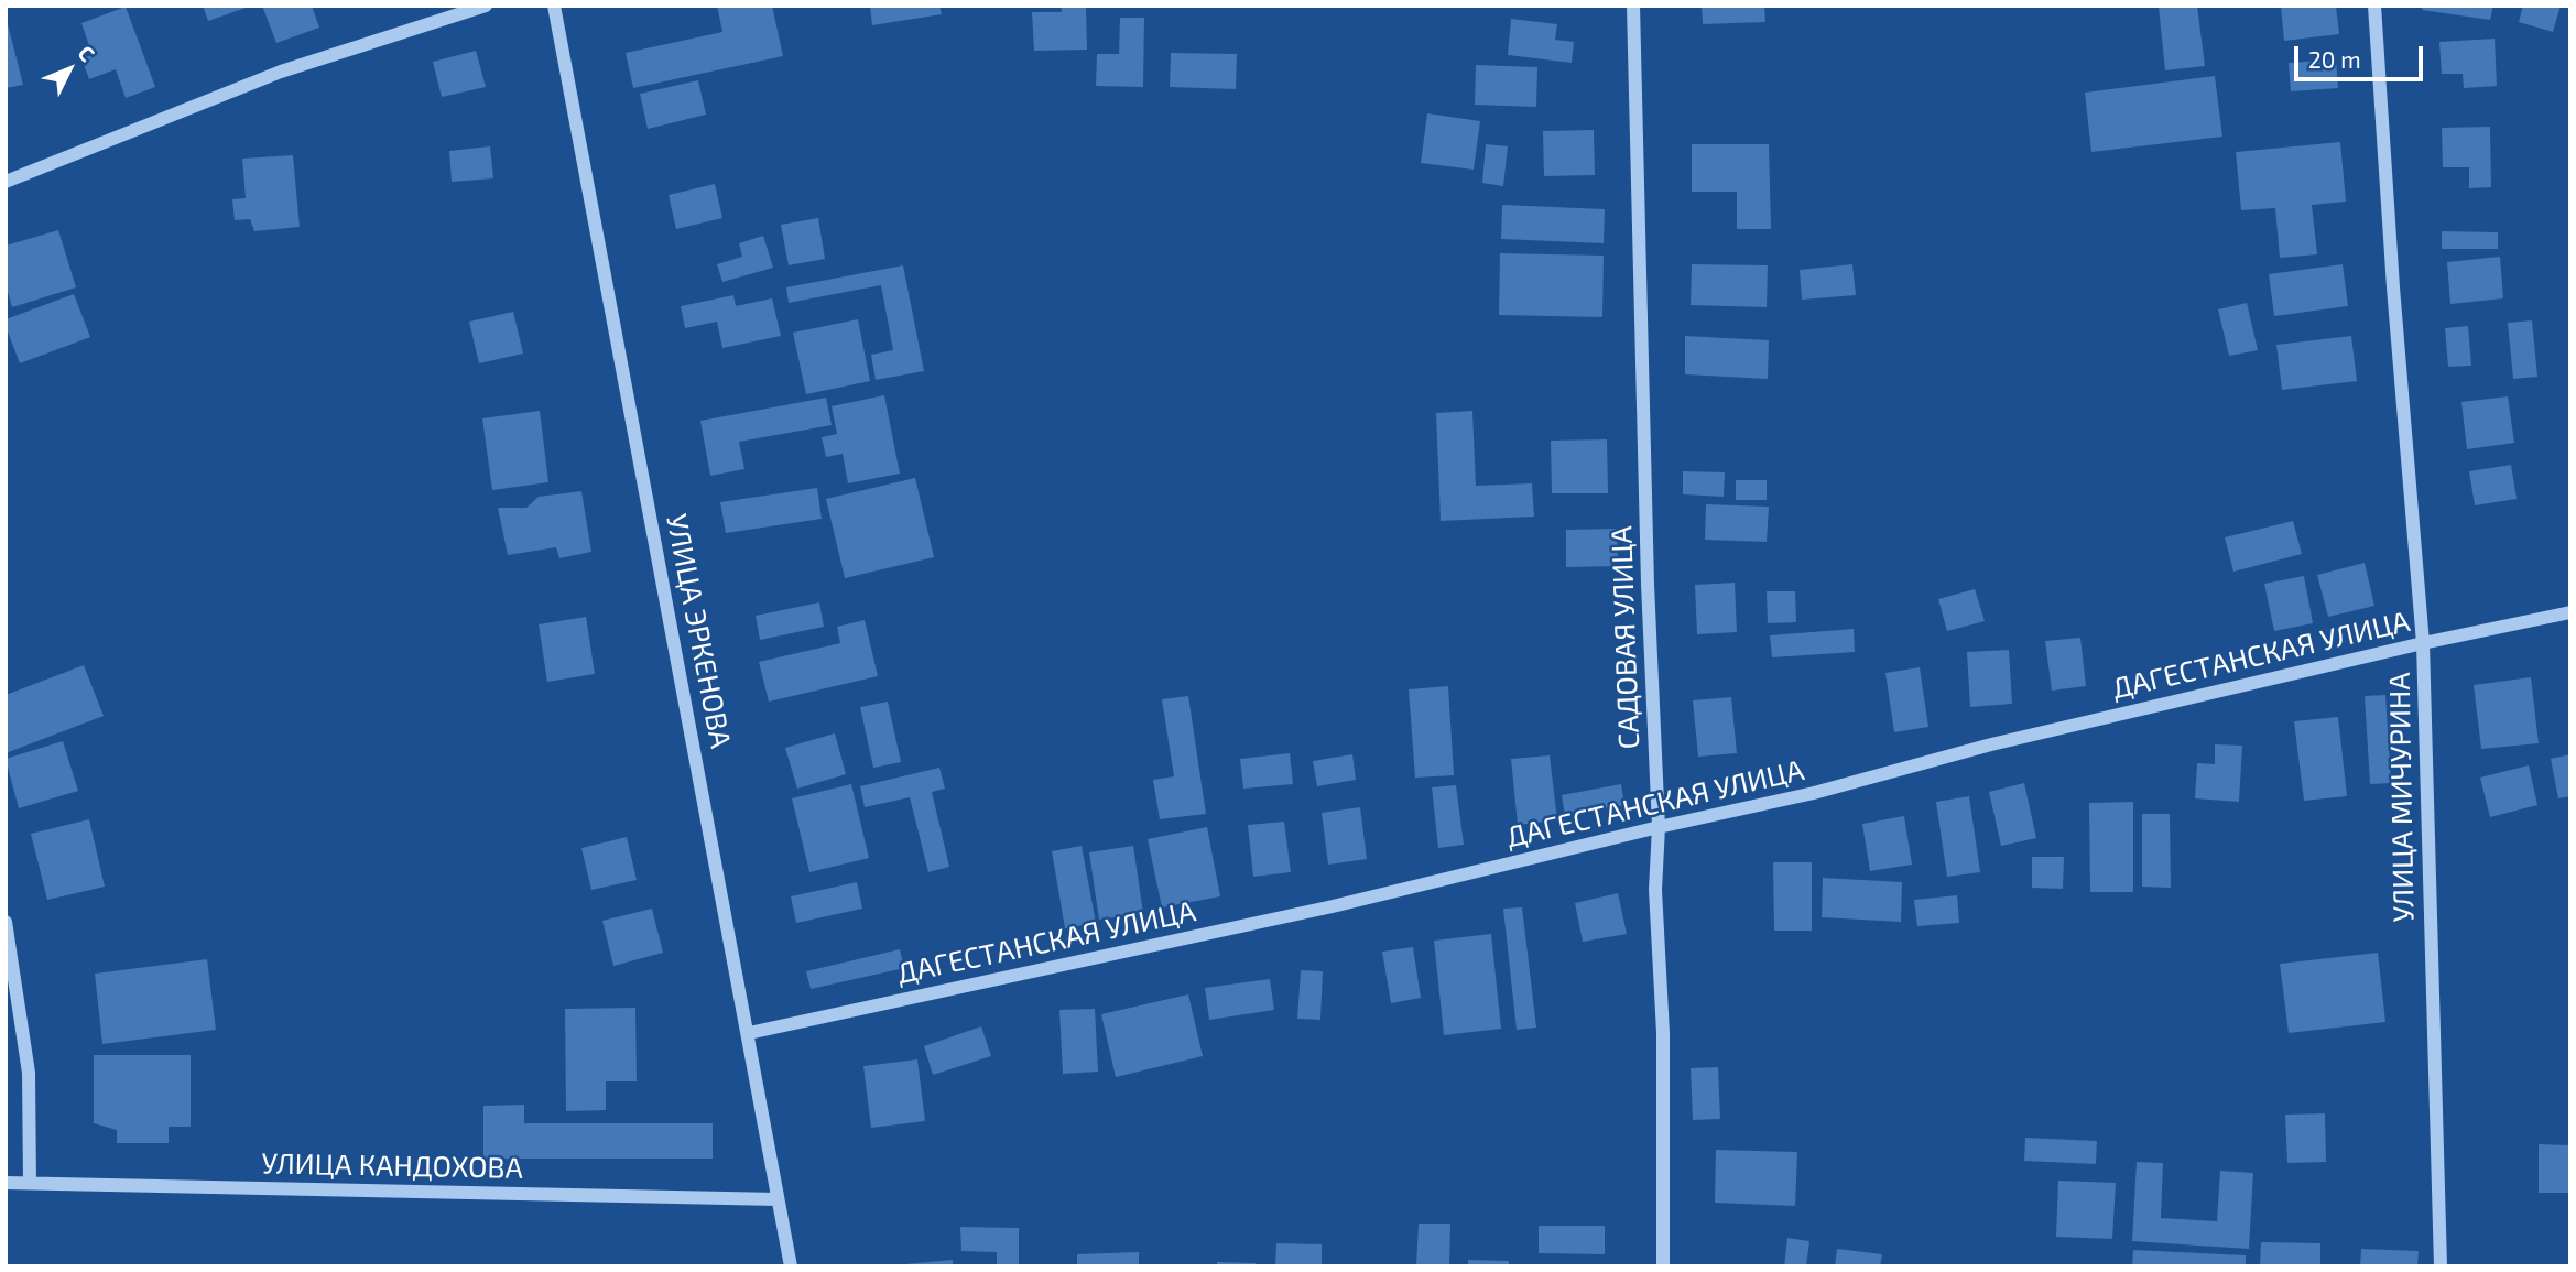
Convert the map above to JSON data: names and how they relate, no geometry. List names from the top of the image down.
{
  "streets": {
    "street": [
      "УЛИЦА ЭРКЕНОВА",
      "САДОВАЯ УЛИЦА",
      "ДАГЕСТАНСКАЯ УЛИЦА",
      "УЛИЦА МИЧУРИНА",
      "УЛИЦА КАНДОХОВА"
    ]
  },
  "crossings": [
    ["УЛИЦА ЭРКЕНОВА", "ДАГЕСТАНСКАЯ УЛИЦА"],
    ["УЛИЦА ЭРКЕНОВА", "УЛИЦА КАНДОХОВА"],
    ["САДОВАЯ УЛИЦА", "ДАГЕСТАНСКАЯ УЛИЦА"],
    ["ДАГЕСТАНСКАЯ УЛИЦА", "УЛИЦА МИЧУРИНА"]
  ],
  "scale_bar": "20 m",
  "north": "top right"
}
